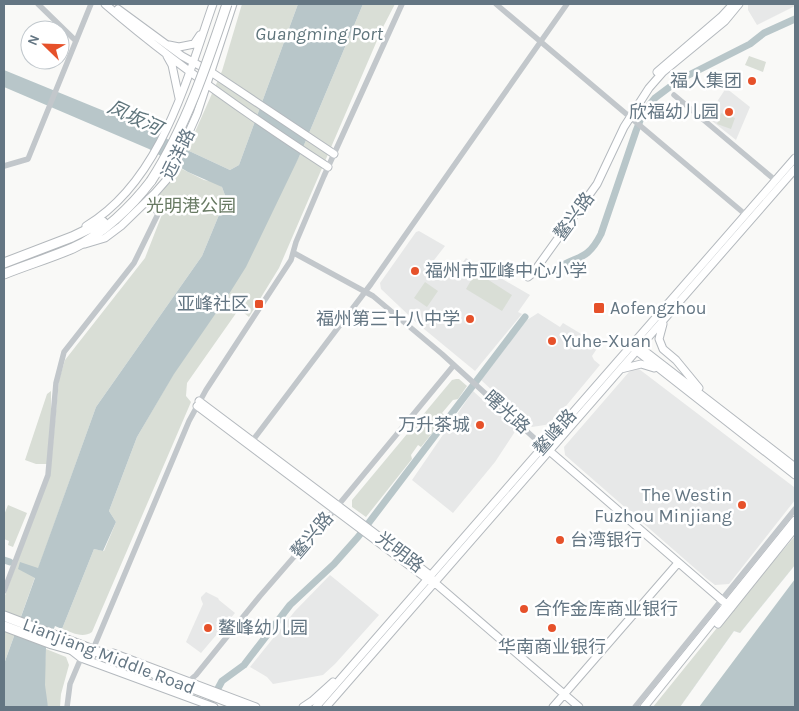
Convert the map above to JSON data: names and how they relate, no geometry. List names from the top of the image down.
{
  "streets": {
    "highway": ["远洋路", "Lianjiang Middle Road"],
    "main road": [
      "鳌兴路",
      "曙光路",
      "鳌峰路",
      "光明路"
    ]
  },
  "crossings": [
    ["鳌兴路", "曙光路"],
    ["鳌兴路", "光明路"],
    ["曙光路", "鳌峰路"],
    ["鳌峰路", "光明路"]
  ],
  "water": ["Guangming Port", "凤坂河"],
  "parks": ["光明港公园"],
  "places": {
    "other": [
      "福人集团",
      "欣福幼儿园",
      "福州市亚峰中心小学",
      "福州第三十八中学",
      "Yuhe-Xuan",
      "万升茶城",
      "The Westin Fuzhou Minjiang",
      "台湾银行",
      "合作金库商业银行",
      "鳌峰幼儿园",
      "华南商业银行"
    ],
    "transit": ["亚峰社区", "Aofengzhou"]
  },
  "north": "top left"
}
